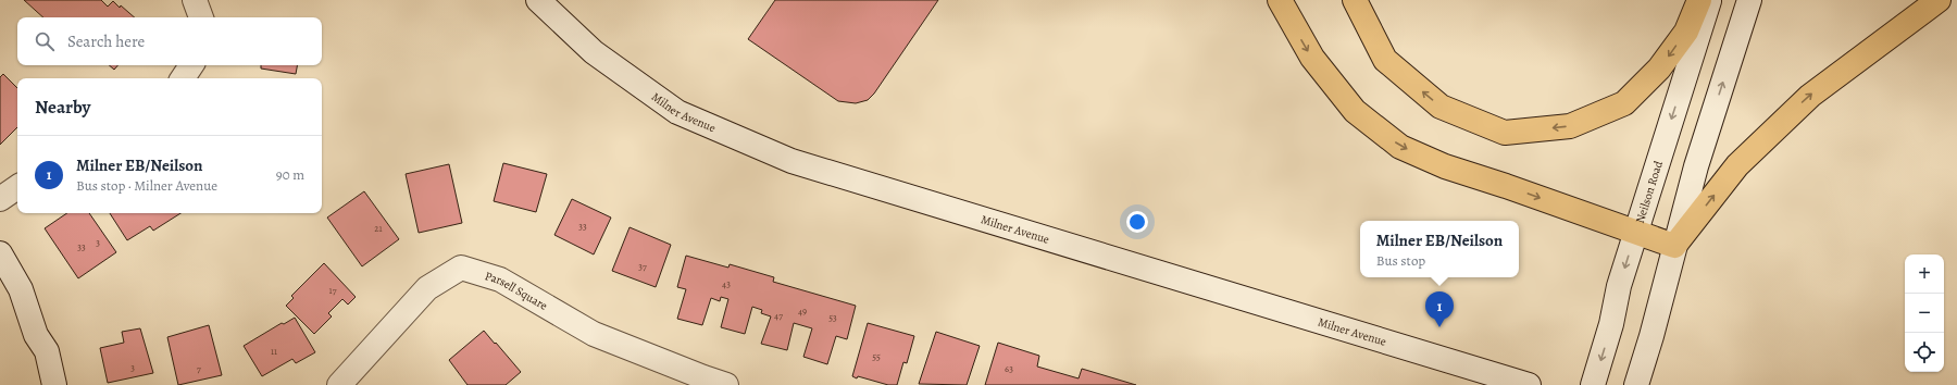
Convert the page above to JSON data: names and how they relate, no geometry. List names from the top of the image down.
{
  "streets": {
    "main road": ["Milner Avenue", "Neilson Road", "Parsell Square"]
  },
  "house_numbers": [
    "33",
    "21",
    "3",
    "33",
    "37",
    "43",
    "17",
    "49",
    "47",
    "53",
    "11",
    "55",
    "3",
    "7",
    "63"
  ],
  "page": {
    "search": "Search here",
    "heading": "Nearby",
    "list": [
      {
        "mark": "1",
        "name": "Milner EB/Neilson",
        "note": "Bus stop · Milner Avenue",
        "value": "90 m"
      }
    ],
    "popup": ["Milner EB/Neilson", "Bus stop"],
    "map_buttons": ["+", "−"],
    "pins": "1"
  }
}
